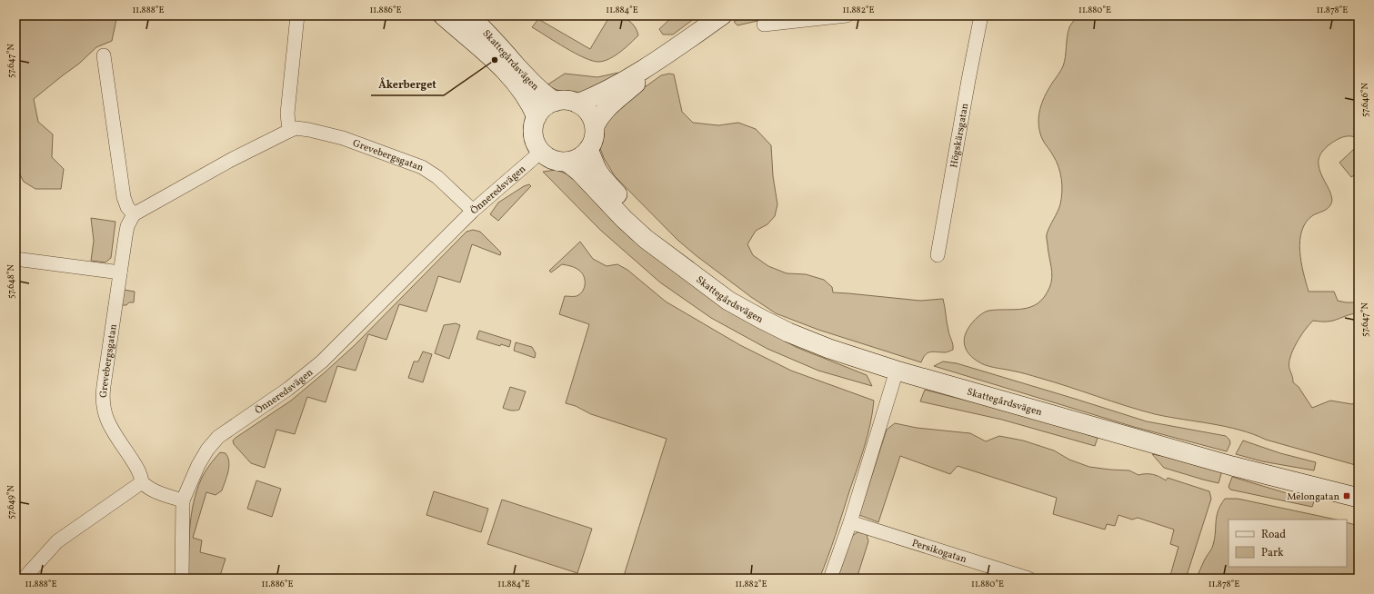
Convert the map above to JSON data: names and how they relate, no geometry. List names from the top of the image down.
{
  "streets": {
    "street": [
      "Skattegårdsvägen",
      "Högskärsgatan",
      "Grevebergsgatan",
      "Önneredsvägen",
      "Persikogatan"
    ]
  },
  "crossings": [
    ["Skattegårdsvägen", "Önneredsvägen"],
    ["Grevebergsgatan", "Önneredsvägen"]
  ],
  "places": {
    "other": ["Åkerberget"],
    "transit": ["Melongatan"]
  },
  "legend": ["Road", "Park"],
  "coordinates": [
    "11.888°E",
    "11.886°E",
    "11.884°E",
    "11.882°E",
    "11.880°E",
    "11.878°E",
    "57.647°N",
    "57.646°N",
    "57.648°N",
    "57.649°N"
  ]
}
